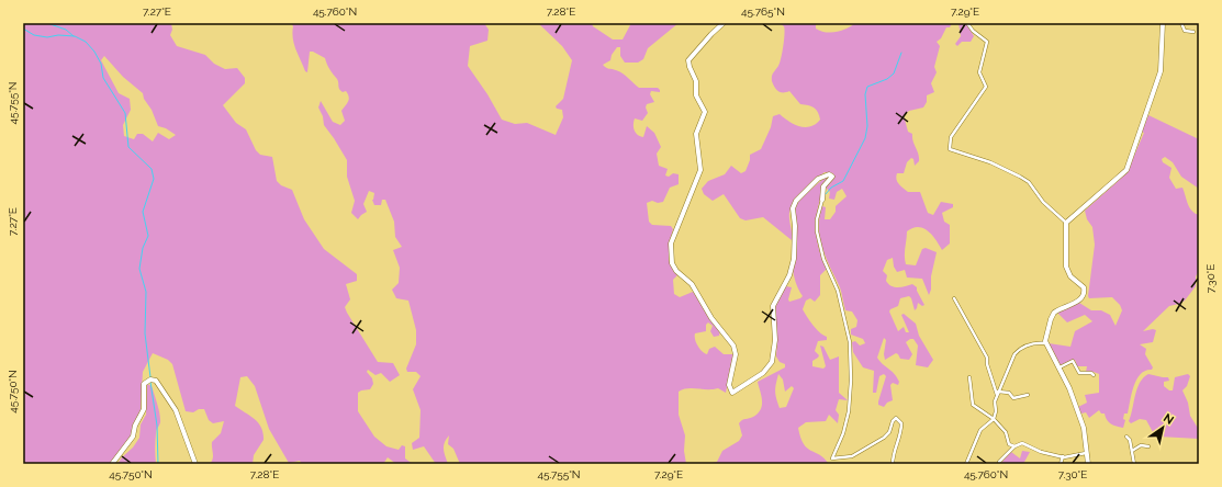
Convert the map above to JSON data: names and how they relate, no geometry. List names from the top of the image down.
{
  "north": "top right",
  "coordinates": [
    "7.27°E",
    "45.760°N",
    "7.28°E",
    "45.765°N",
    "7.29°E",
    "45.755°N",
    "7.30°E",
    "45.750°N"
  ]
}
